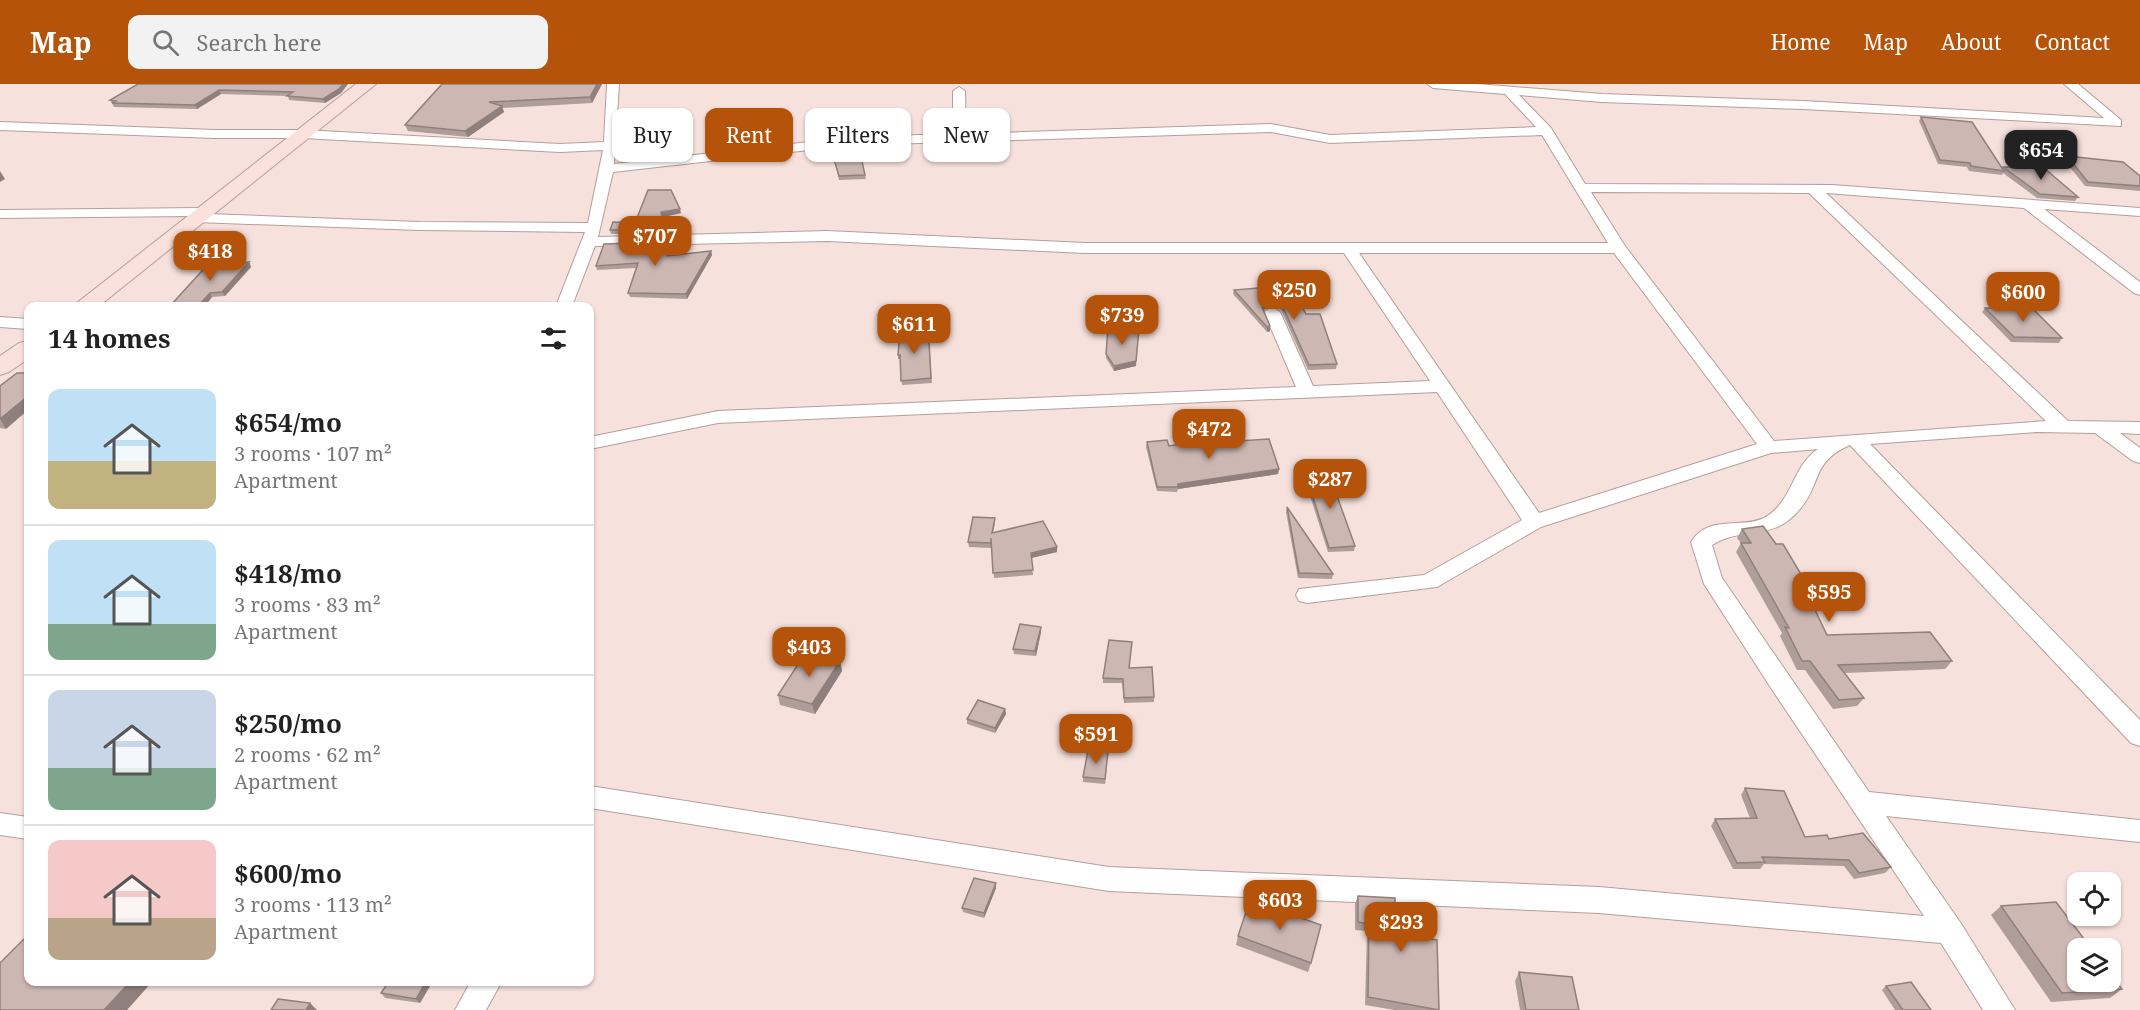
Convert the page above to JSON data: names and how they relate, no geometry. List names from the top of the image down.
{
  "page": {
    "header": "Map",
    "search": "Search here",
    "nav": [
      "Home",
      "Map",
      "About",
      "Contact"
    ],
    "chip": [
      "Buy",
      "Rent",
      "Filters",
      "New"
    ],
    "price": [
      "$654",
      "$707",
      "$418",
      "$250",
      "$600",
      "$739",
      "$611",
      "$472",
      "$287",
      "$595",
      "$403",
      "$591",
      "$603",
      "$293"
    ],
    "heading": "14 homes",
    "list": [
      {
        "name": "$654/mo",
        "note": "3 rooms · 107 m² · Apartment"
      },
      {
        "name": "$418/mo",
        "note": "3 rooms · 83 m² · Apartment"
      },
      {
        "name": "$250/mo",
        "note": "2 rooms · 62 m² · Apartment"
      },
      {
        "name": "$600/mo",
        "note": "3 rooms · 113 m² · Apartment"
      }
    ]
  }
}
